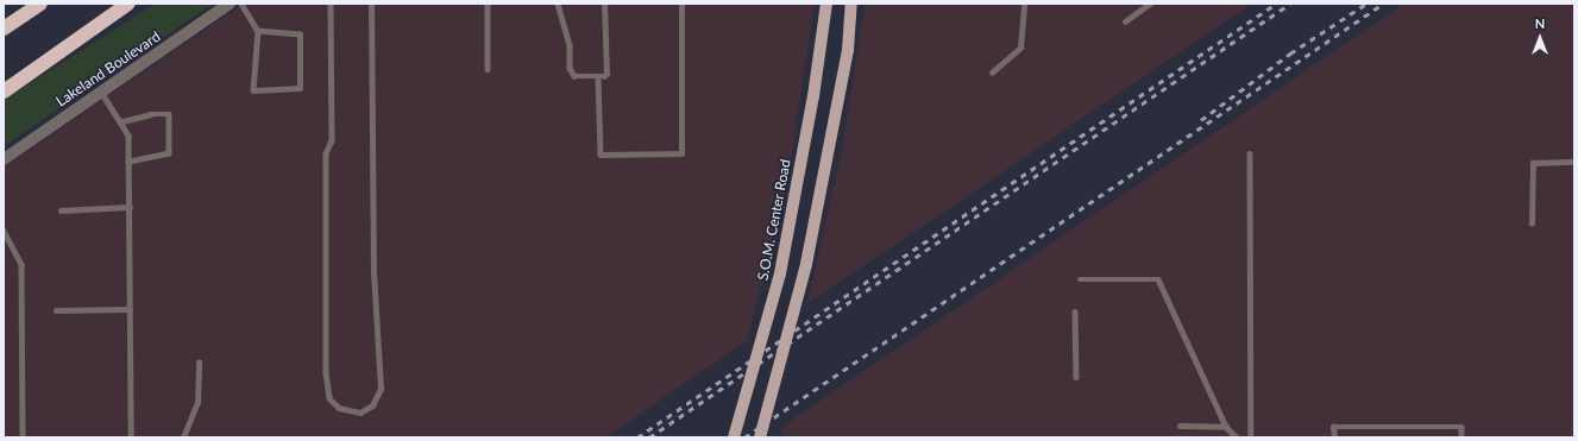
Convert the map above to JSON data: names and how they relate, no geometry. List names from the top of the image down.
{
  "streets": {
    "main road": ["S.O.M. Center Road"],
    "street": ["Lakeland Boulevard"]
  },
  "north": "top"
}
